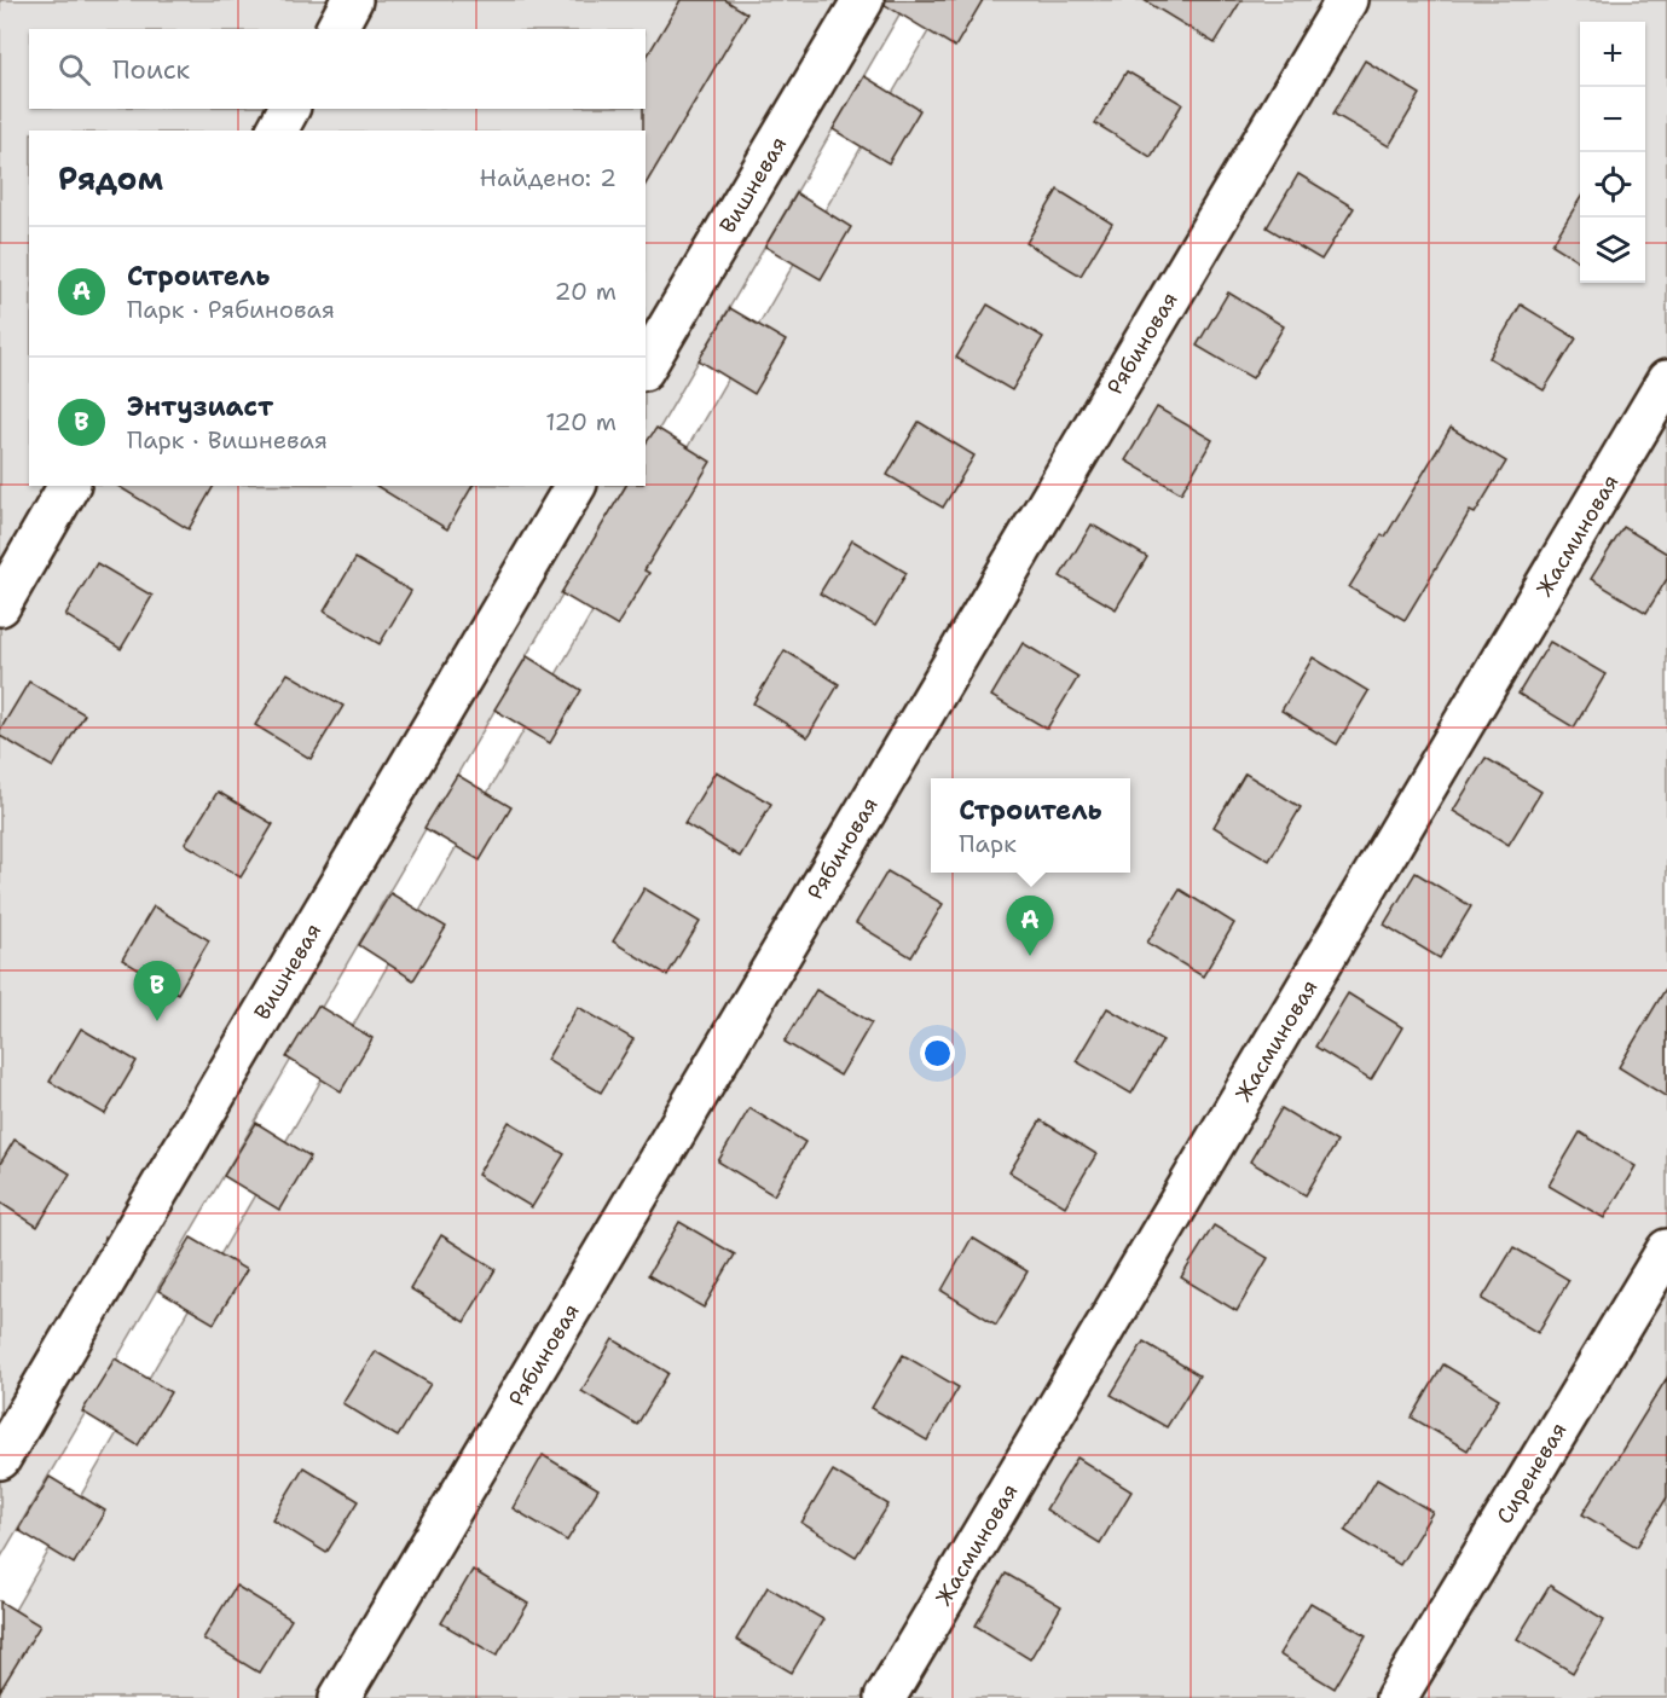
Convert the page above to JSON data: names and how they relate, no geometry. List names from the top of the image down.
{
  "streets": {
    "street": [
      "Вишневая",
      "Рябиновая",
      "Жасминовая",
      "Сиреневая"
    ]
  },
  "page": {
    "map_buttons": ["+", "−"],
    "search": "Поиск",
    "heading": ["Рядом", "Найдено: 2"],
    "list": [
      {
        "mark": "A",
        "name": "Строитель",
        "note": "Парк · Рябиновая",
        "value": "20 m"
      },
      {
        "mark": "B",
        "name": "Энтузиаст",
        "note": "Парк · Вишневая",
        "value": "120 m"
      }
    ],
    "popup": ["Строитель", "Парк"],
    "pins": ["A", "B"]
  }
}
